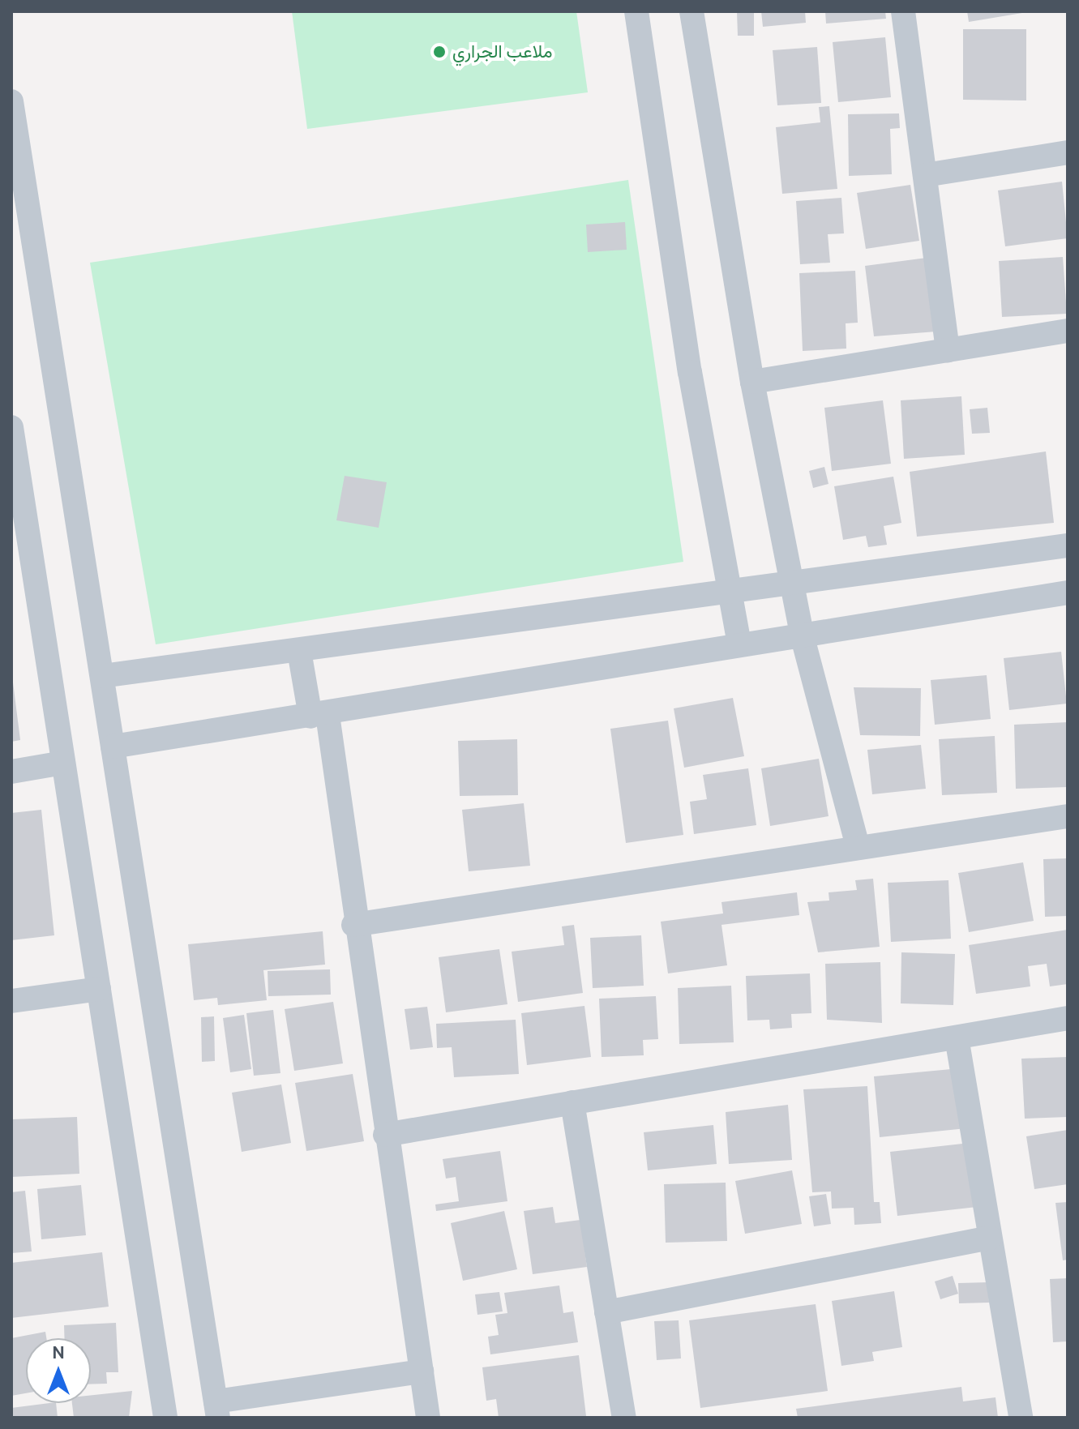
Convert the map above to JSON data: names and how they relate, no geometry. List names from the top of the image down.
{
  "places": ["ملاعب الجراري"],
  "north": "top"
}
